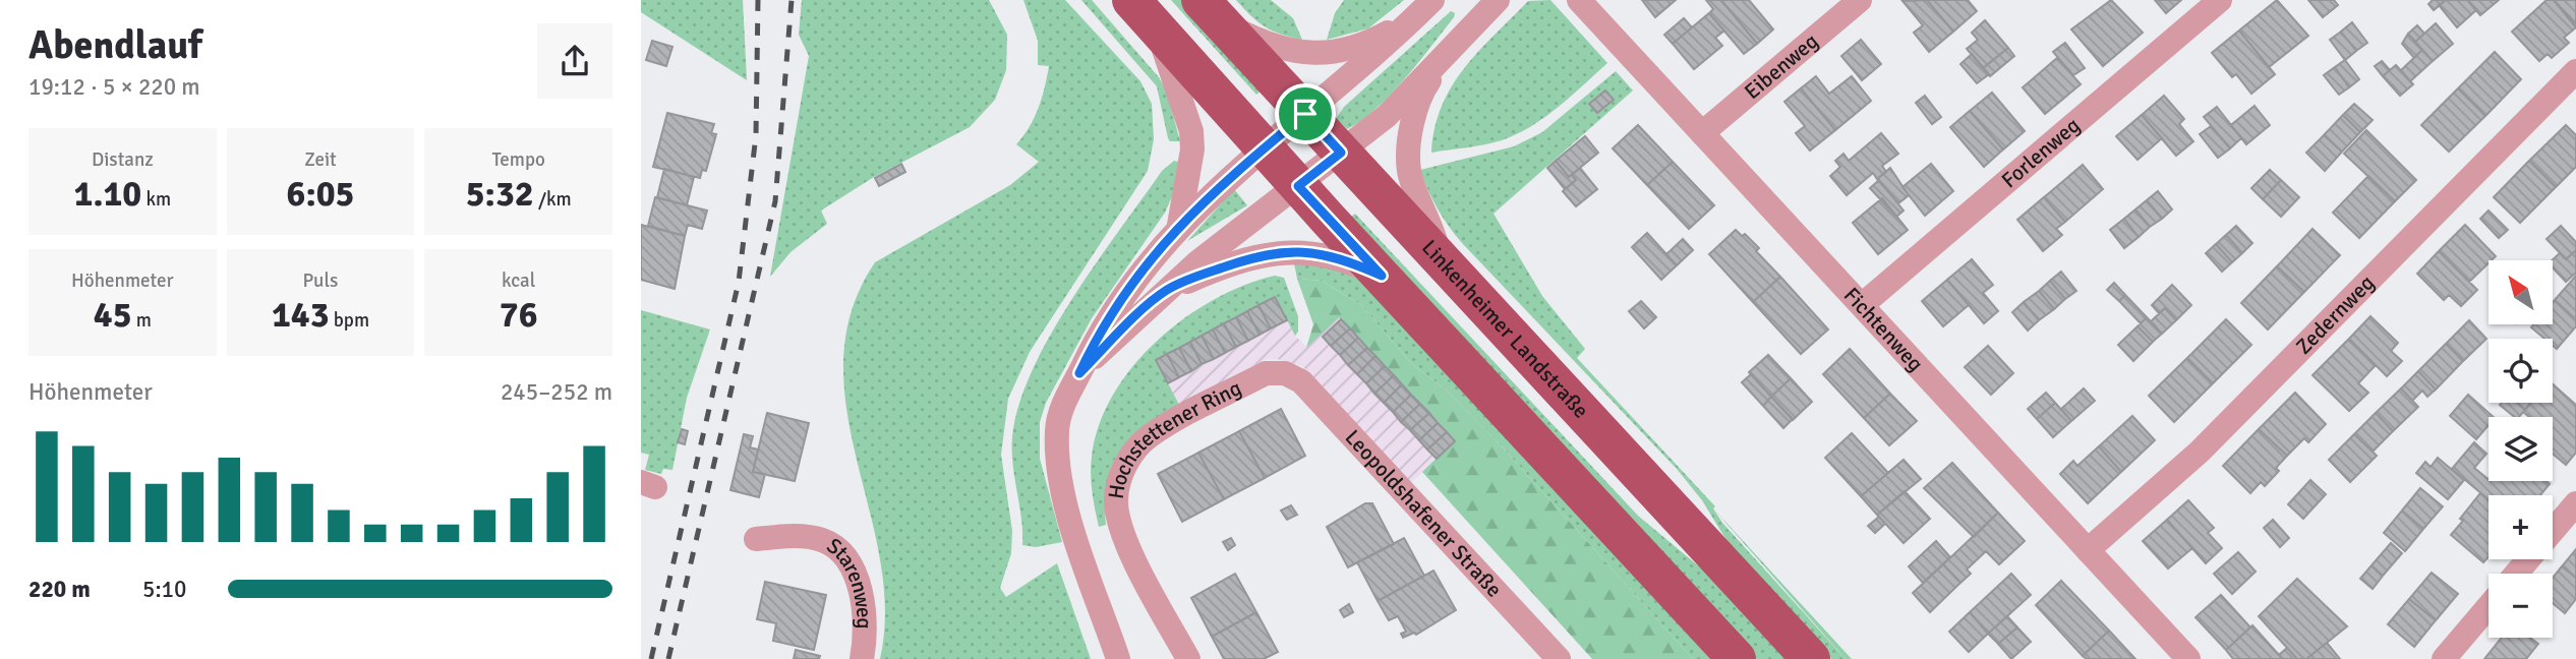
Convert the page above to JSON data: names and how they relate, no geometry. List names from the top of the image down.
{
  "streets": {
    "main road": ["Linkenheimer Landstraße"],
    "street": [
      "Eibenweg",
      "Forlenweg",
      "Zedernweg",
      "Fichtenweg",
      "Hochstettener Ring",
      "Leopoldshafener Straße",
      "Starenweg"
    ]
  },
  "crossings": [
    ["Eibenweg", "Fichtenweg"],
    ["Forlenweg", "Fichtenweg"],
    ["Zedernweg", "Fichtenweg"],
    ["Hochstettener Ring", "Leopoldshafener Straße"]
  ],
  "north": "top left",
  "page": {
    "heading": ["Abendlauf", "19:12 · 5 × 220 m"],
    "stats": [
      ["Distanz", "1.10 km"],
      ["Zeit", "6:05"],
      ["Tempo", "5:32 /km"],
      ["Höhenmeter", "45 m"],
      ["Puls", "143 bpm"],
      ["kcal", "76"]
    ],
    "map_buttons": ["+", "−"],
    "chart": ["Höhenmeter", "245–252 m"],
    "list": [
      {
        "name": "220 m",
        "note": "5:10"
      }
    ]
  }
}
